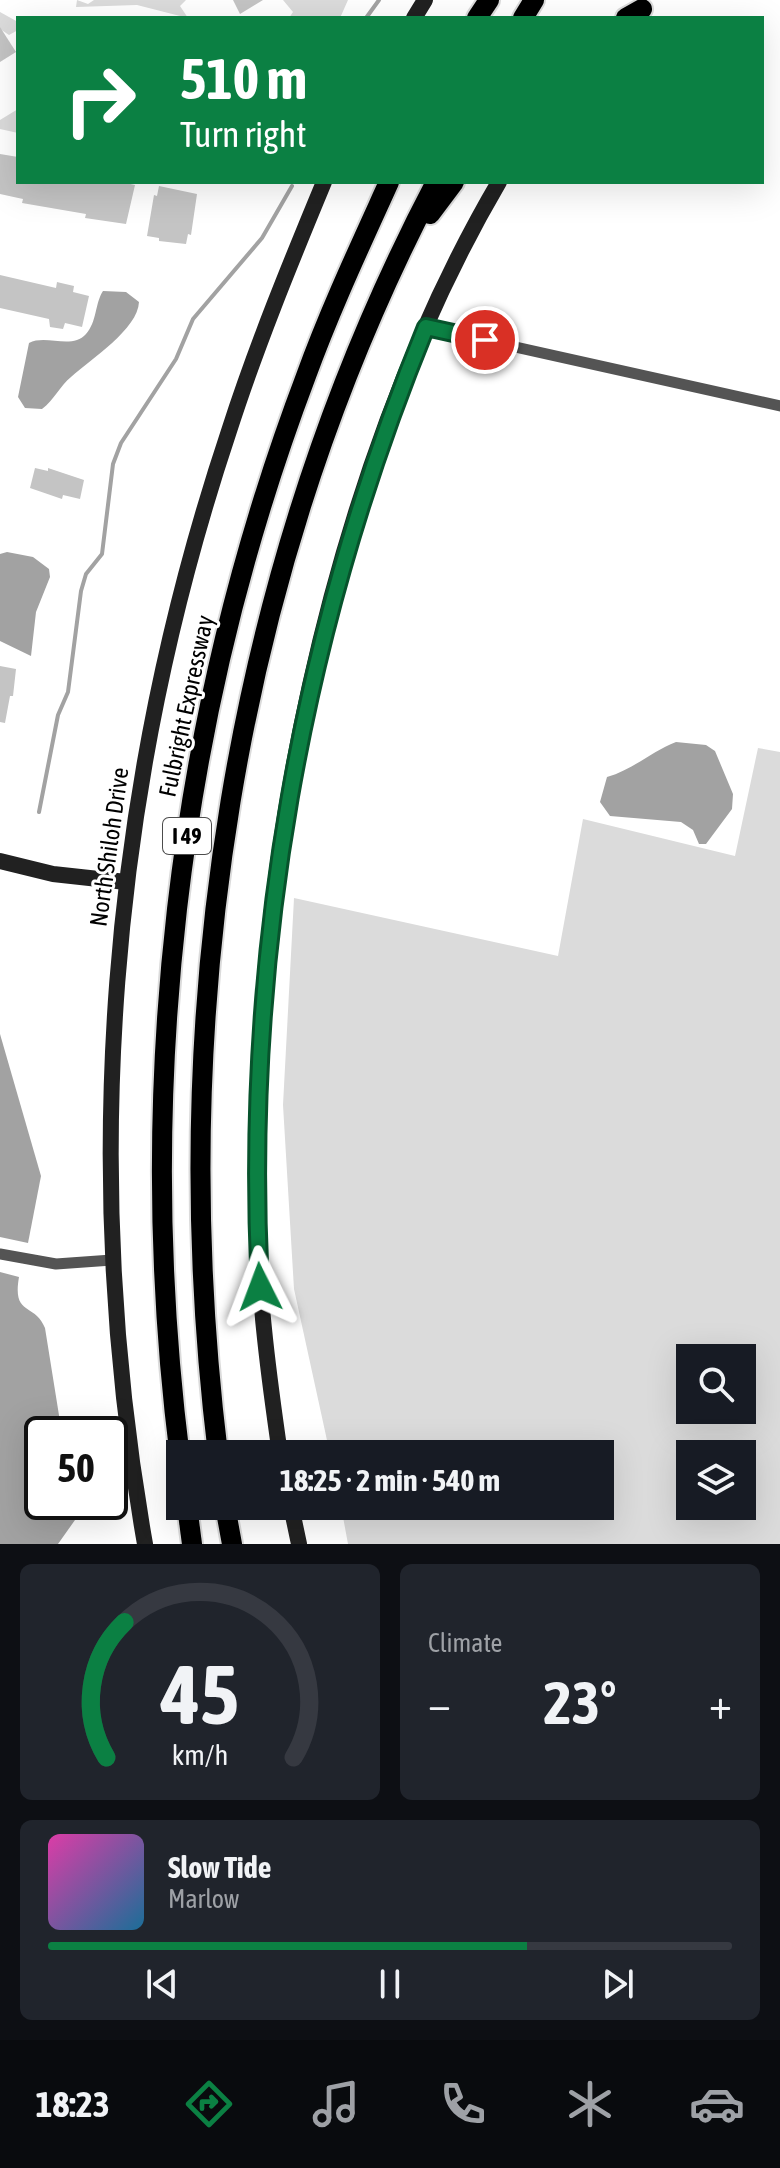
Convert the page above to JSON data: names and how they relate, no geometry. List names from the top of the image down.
{
  "streets": {
    "highway": ["Fulbright Expressway", "I 49"],
    "main road": ["North Shiloh Drive"]
  },
  "page": {
    "turn": ["510 m", "Turn right"],
    "limit": "50",
    "trip": "18:25 · 2 min · 540 m",
    "tile": "Climate",
    "heat": ["−", "23°", "+"],
    "song": ["Slow Tide", "Marlow"],
    "tabs": "18:23",
    "gauge": ["45", "km/h"]
  }
}
